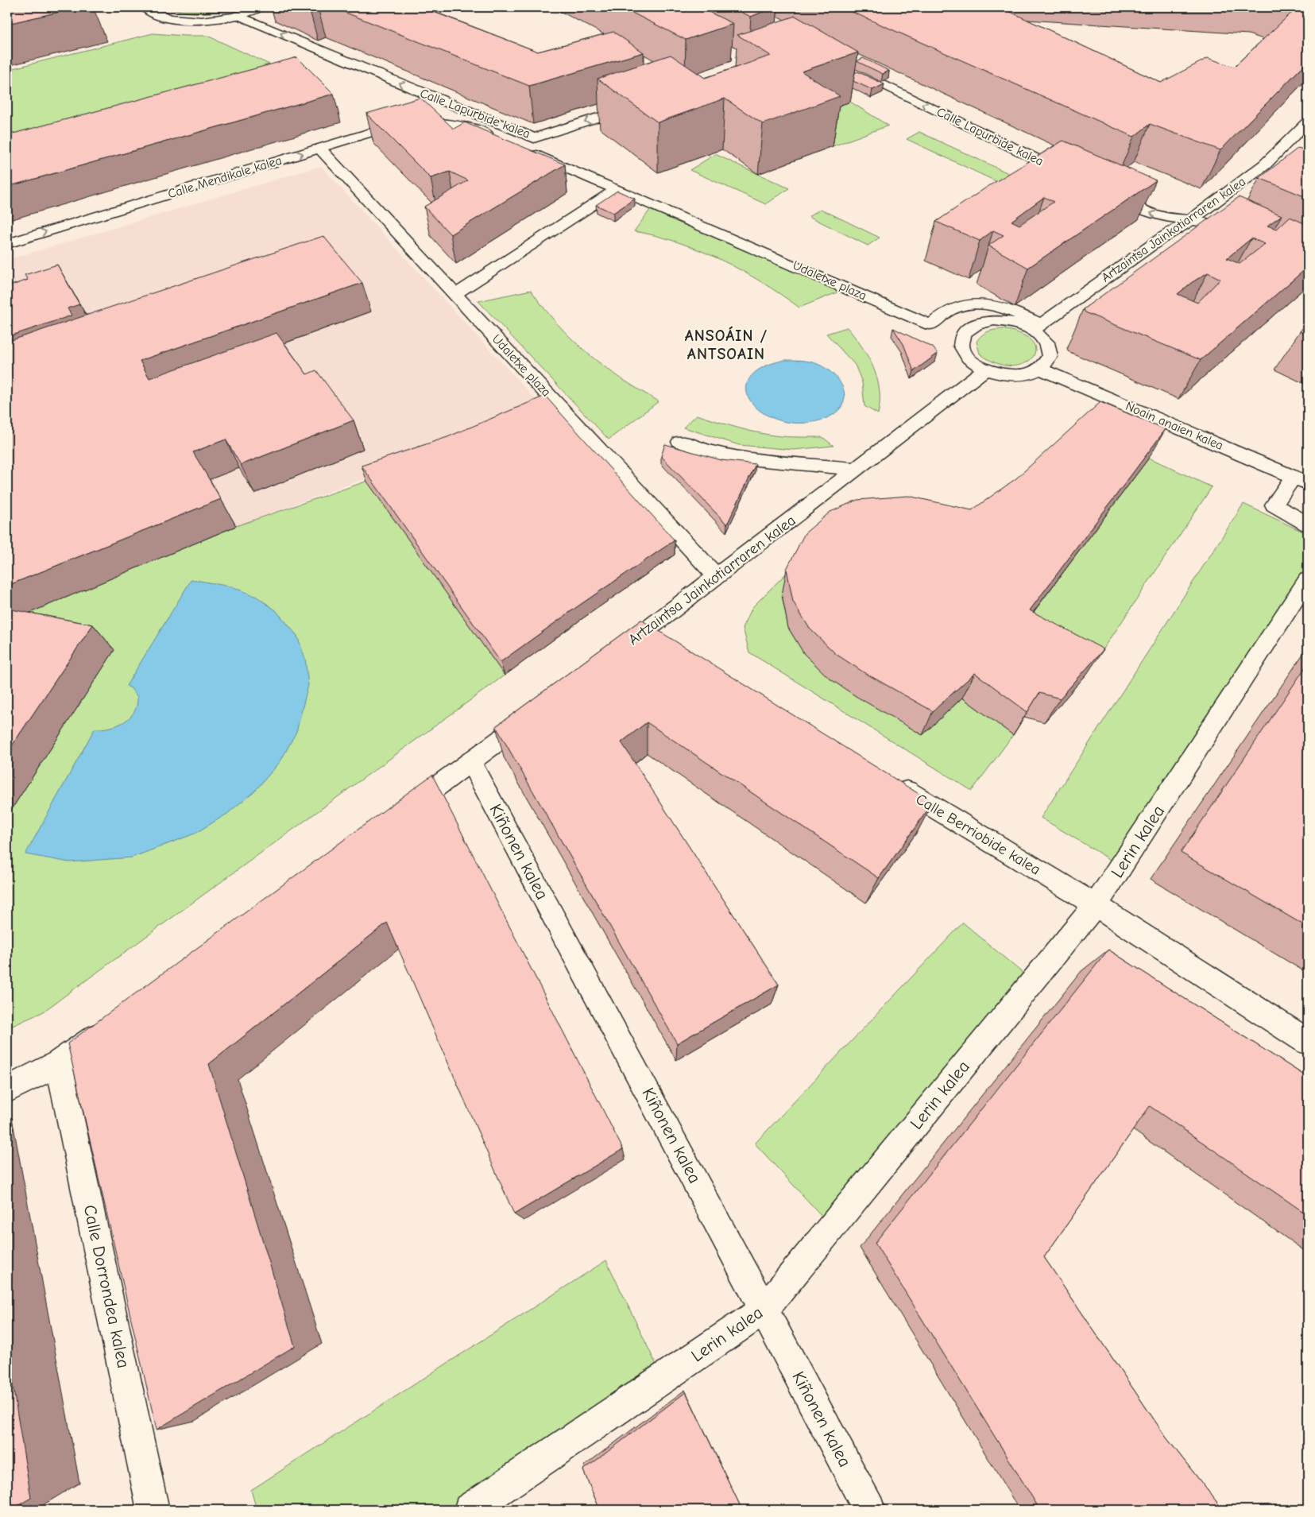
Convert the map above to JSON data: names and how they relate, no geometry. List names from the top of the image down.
{
  "streets": {
    "street": [
      "Calle Lapurbide kalea",
      "Calle Mendikale kalea",
      "Artzaintsa Jainkotiarraren kalea",
      "Udaletxe plaza",
      "Noain anaien kalea",
      "Calle Berriobide kalea",
      "Lerin kalea",
      "Kiñonen kalea",
      "Calle Dorrondea kalea"
    ]
  },
  "crossings": [
    ["Calle Lapurbide kalea", "Calle Mendikale kalea"],
    ["Calle Mendikale kalea", "Udaletxe plaza"],
    ["Artzaintsa Jainkotiarraren kalea", "Udaletxe plaza"],
    ["Artzaintsa Jainkotiarraren kalea", "Noain anaien kalea"],
    ["Udaletxe plaza", "Noain anaien kalea"],
    ["Calle Berriobide kalea", "Lerin kalea"],
    ["Lerin kalea", "Kiñonen kalea"]
  ],
  "one_way": ["Calle Lapurbide kalea", "Calle Mendikale kalea"],
  "districts": ["ANSOÁIN / ANTSOAIN"]
}
